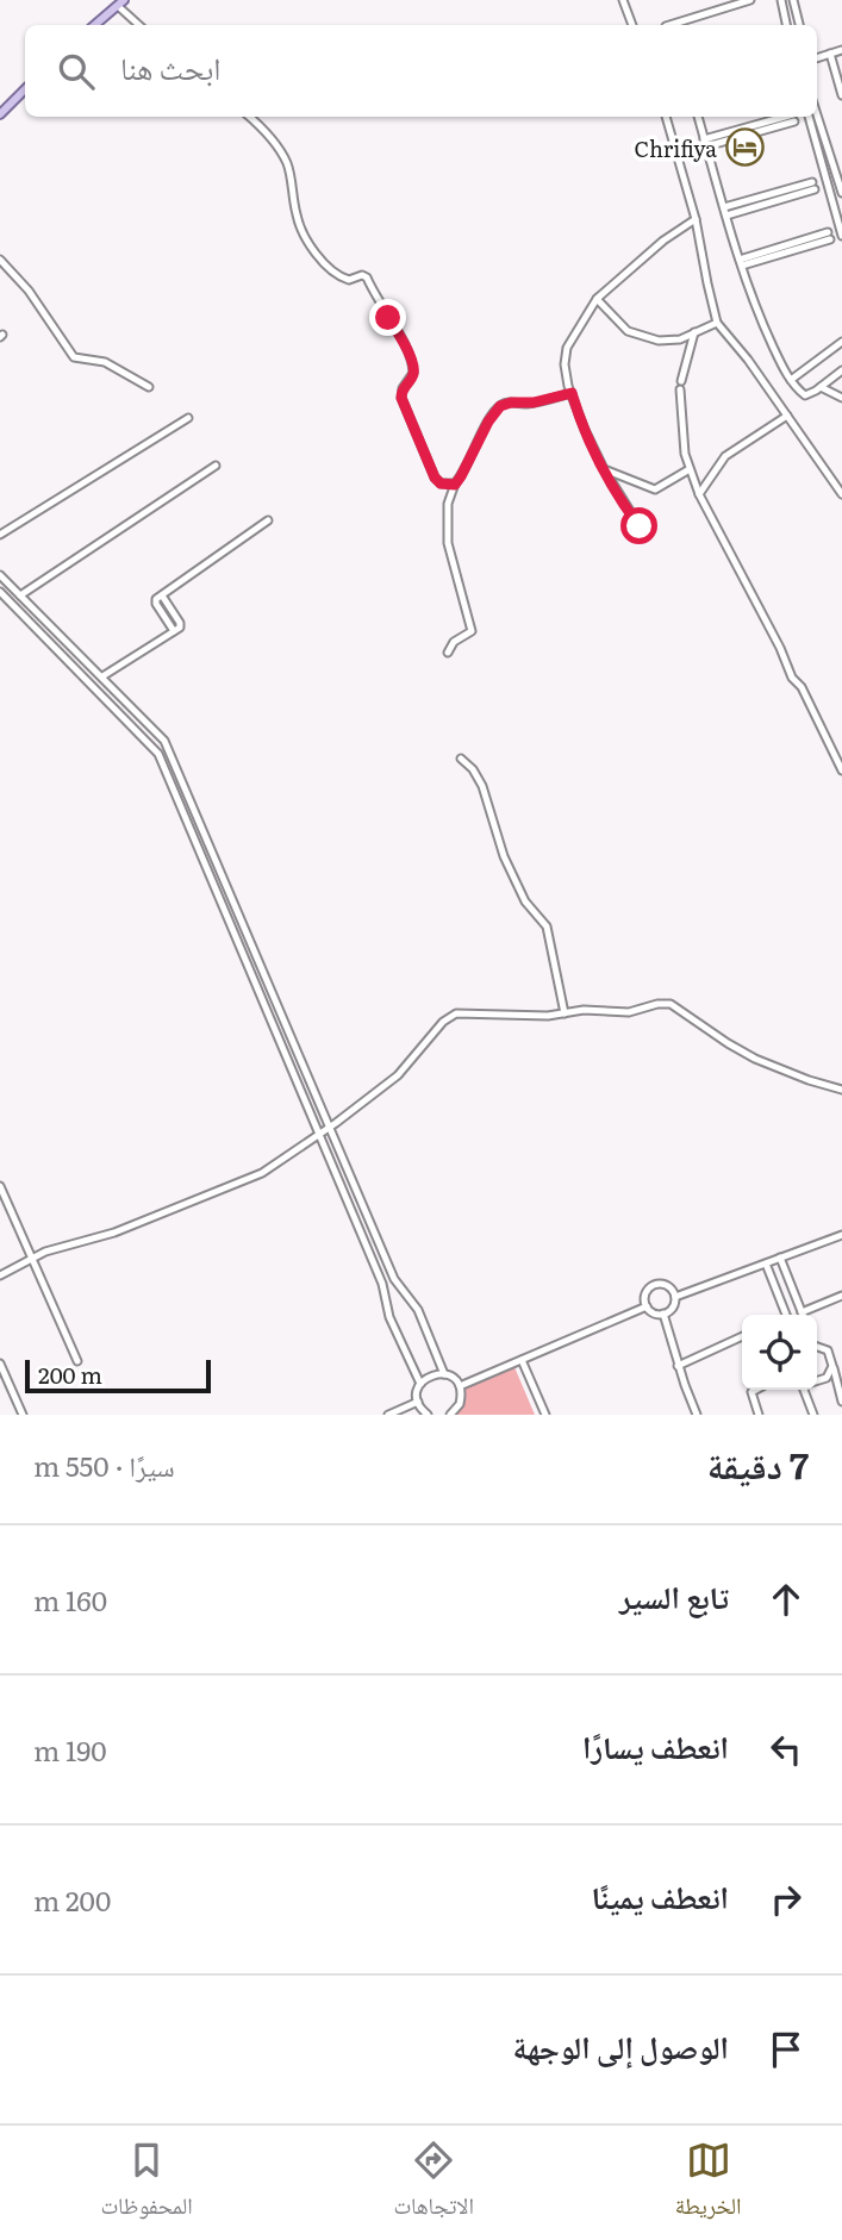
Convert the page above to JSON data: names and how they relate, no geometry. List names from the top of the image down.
{
  "places": {
    "hotel": ["Chrifiya"]
  },
  "scale_bar": "200 m",
  "page": {
    "search": "ابحث هنا",
    "scale": "200 m",
    "heading": ["7 دقيقة", "سيرًا · 550 m"],
    "list": [
      ["تابع السير", "160 m"],
      ["انعطف يسارًا", "190 m"],
      ["انعطف يمينًا", "200 m"],
      "الوصول إلى الوجهة"
    ],
    "nav": ["الخريطة", "الاتجاهات", "المحفوظات"]
  }
}
